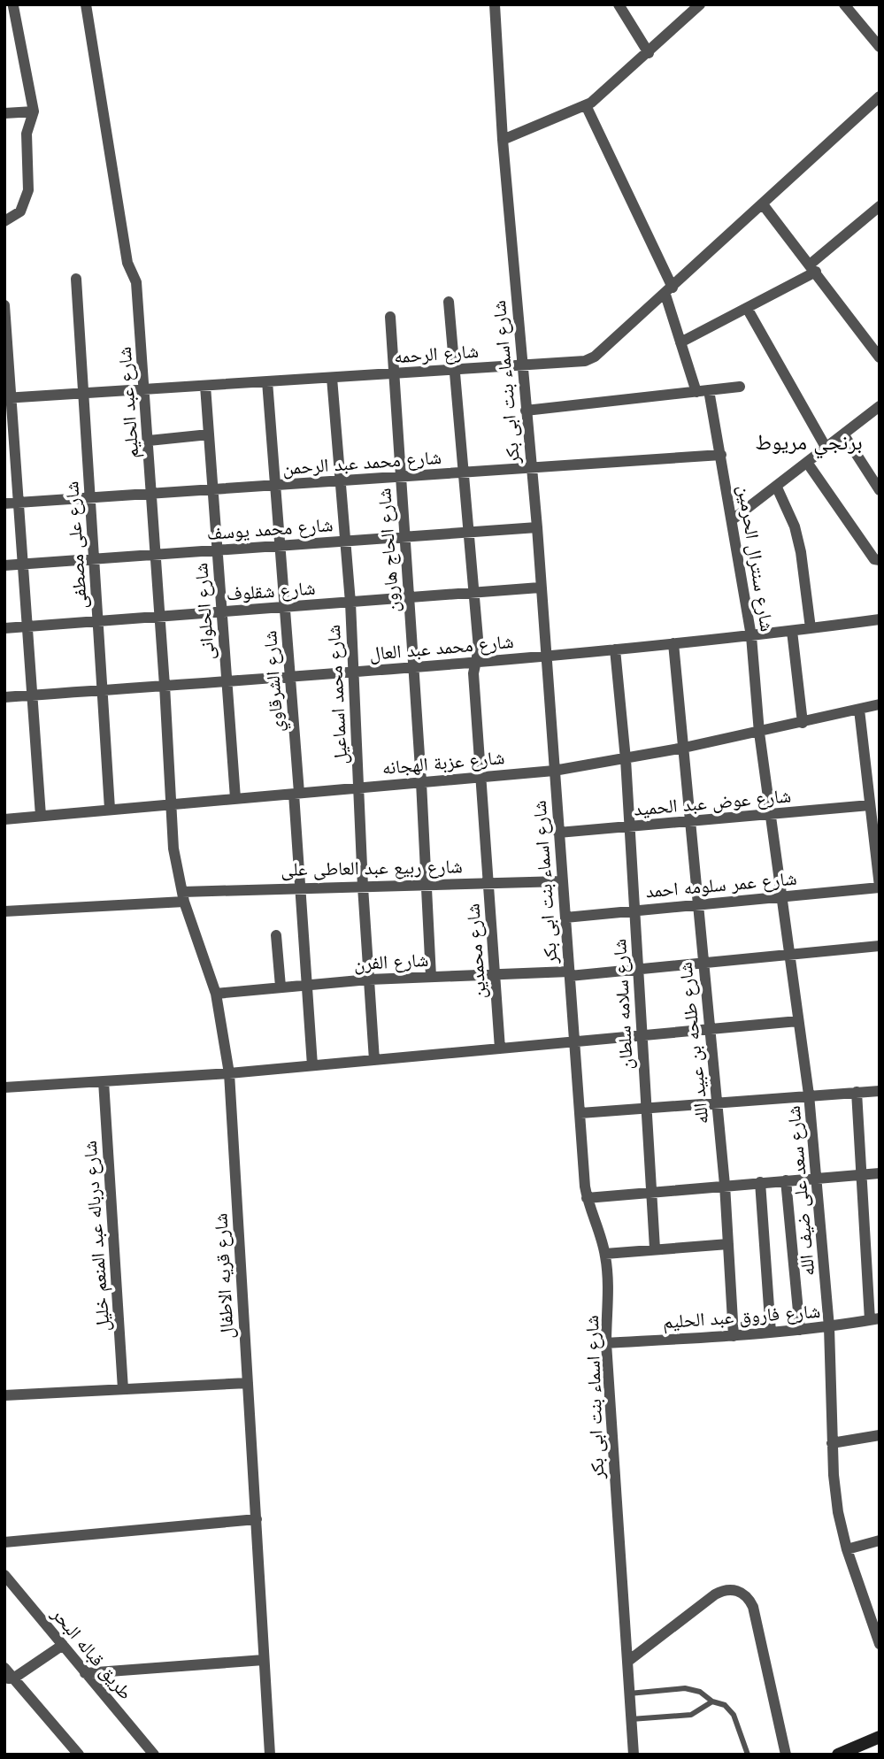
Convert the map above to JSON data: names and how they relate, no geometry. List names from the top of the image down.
{
  "streets": {
    "street": [
      "شارع الرحمه",
      "شارع اسماء بنت ابى بكر",
      "شارع عبد الحليم",
      "شارع محمد عبد الرحمن",
      "شارع محمد يوسف",
      "شارع على مصطفى",
      "شارع الحاج هارون",
      "شارع سنترال الحرمين",
      "شارع شقلوف",
      "شارع الحلوانى",
      "شارع محمد عبد العال",
      "شارع الشرقاوي",
      "شارع محمد اسماعيل",
      "شارع عزبة الهجانه",
      "شارع عوض عبد الحميد",
      "شارع ربيع عبد العاطى على",
      "شارع عمر سلومه احمد",
      "شارع محمدين",
      "شارع الفرن",
      "شارع سلامه سلطان",
      "شارع طلحه بن عبيد الله",
      "شارع سعد على ضيف الله",
      "شارع درباله عبد المنعم خليل",
      "شارع قريه الاطفال",
      "شارع فاروق عبد الحليم",
      "طريق قباله البحر"
    ]
  },
  "crossings": [
    ["شارع الرحمه", "شارع اسماء بنت ابى بكر"],
    ["شارع الرحمه", "شارع عبد الحليم"],
    ["شارع الرحمه", "شارع على مصطفى"],
    ["شارع الرحمه", "شارع الحاج هارون"],
    ["شارع الرحمه", "شارع الحلوانى"],
    ["شارع الرحمه", "شارع الشرقاوي"],
    ["شارع الرحمه", "شارع محمد اسماعيل"],
    ["شارع الرحمه", "شارع محمدين"],
    ["شارع اسماء بنت ابى بكر", "شارع محمد عبد الرحمن"],
    ["شارع اسماء بنت ابى بكر", "شارع محمد يوسف"],
    ["شارع اسماء بنت ابى بكر", "شارع شقلوف"],
    ["شارع اسماء بنت ابى بكر", "شارع محمد عبد العال"],
    ["شارع اسماء بنت ابى بكر", "شارع عزبة الهجانه"],
    ["شارع اسماء بنت ابى بكر", "شارع عوض عبد الحميد"],
    ["شارع اسماء بنت ابى بكر", "شارع ربيع عبد العاطى على"],
    ["شارع اسماء بنت ابى بكر", "شارع عمر سلومه احمد"],
    ["شارع اسماء بنت ابى بكر", "شارع الفرن"],
    ["شارع اسماء بنت ابى بكر", "شارع فاروق عبد الحليم"],
    ["شارع عبد الحليم", "شارع محمد عبد الرحمن"],
    ["شارع عبد الحليم", "شارع محمد يوسف"],
    ["شارع عبد الحليم", "شارع شقلوف"],
    ["شارع عبد الحليم", "شارع محمد عبد العال"],
    ["شارع عبد الحليم", "شارع عزبة الهجانه"],
    ["شارع عبد الحليم", "شارع قريه الاطفال"],
    ["شارع محمد عبد الرحمن", "شارع على مصطفى"],
    ["شارع محمد عبد الرحمن", "شارع الحاج هارون"],
    ["شارع محمد عبد الرحمن", "شارع سنترال الحرمين"],
    ["شارع محمد عبد الرحمن", "شارع الحلوانى"],
    ["شارع محمد عبد الرحمن", "شارع الشرقاوي"],
    ["شارع محمد عبد الرحمن", "شارع محمد اسماعيل"],
    ["شارع محمد عبد الرحمن", "شارع محمدين"],
    ["شارع محمد يوسف", "شارع على مصطفى"],
    ["شارع محمد يوسف", "شارع الحاج هارون"],
    ["شارع محمد يوسف", "شارع الحلوانى"],
    ["شارع محمد يوسف", "شارع الشرقاوي"],
    ["شارع محمد يوسف", "شارع محمد اسماعيل"],
    ["شارع محمد يوسف", "شارع محمدين"],
    ["شارع على مصطفى", "شارع شقلوف"],
    ["شارع على مصطفى", "شارع محمد عبد العال"],
    ["شارع على مصطفى", "شارع عزبة الهجانه"],
    ["شارع الحاج هارون", "شارع شقلوف"],
    ["شارع الحاج هارون", "شارع محمد عبد العال"],
    ["شارع الحاج هارون", "شارع عزبة الهجانه"],
    ["شارع الحاج هارون", "شارع ربيع عبد العاطى على"],
    ["شارع الحاج هارون", "شارع الفرن"],
    ["شارع سنترال الحرمين", "شارع محمد عبد العال"],
    ["شارع سنترال الحرمين", "شارع عزبة الهجانه"],
    ["شارع سنترال الحرمين", "شارع سعد على ضيف الله"],
    ["شارع شقلوف", "شارع الحلوانى"],
    ["شارع شقلوف", "شارع الشرقاوي"],
    ["شارع شقلوف", "شارع محمد اسماعيل"],
    ["شارع شقلوف", "شارع محمدين"],
    ["شارع الحلوانى", "شارع محمد عبد العال"],
    ["شارع الحلوانى", "شارع عزبة الهجانه"],
    ["شارع محمد عبد العال", "شارع الشرقاوي"],
    ["شارع محمد عبد العال", "شارع محمد اسماعيل"],
    ["شارع محمد عبد العال", "شارع محمدين"],
    ["شارع محمد عبد العال", "شارع سلامه سلطان"],
    ["شارع محمد عبد العال", "شارع طلحه بن عبيد الله"],
    ["شارع الشرقاوي", "شارع عزبة الهجانه"],
    ["شارع الشرقاوي", "شارع ربيع عبد العاطى على"],
    ["شارع الشرقاوي", "شارع الفرن"],
    ["شارع محمد اسماعيل", "شارع عزبة الهجانه"],
    ["شارع محمد اسماعيل", "شارع ربيع عبد العاطى على"],
    ["شارع محمد اسماعيل", "شارع الفرن"],
    ["شارع عزبة الهجانه", "شارع محمدين"],
    ["شارع عزبة الهجانه", "شارع سلامه سلطان"],
    ["شارع عزبة الهجانه", "شارع طلحه بن عبيد الله"],
    ["شارع عزبة الهجانه", "شارع سعد على ضيف الله"],
    ["شارع عزبة الهجانه", "شارع قريه الاطفال"],
    ["شارع عوض عبد الحميد", "شارع سلامه سلطان"],
    ["شارع عوض عبد الحميد", "شارع طلحه بن عبيد الله"],
    ["شارع عوض عبد الحميد", "شارع سعد على ضيف الله"],
    ["شارع ربيع عبد العاطى على", "شارع محمدين"],
    ["شارع ربيع عبد العاطى على", "شارع قريه الاطفال"],
    ["شارع عمر سلومه احمد", "شارع سلامه سلطان"],
    ["شارع عمر سلومه احمد", "شارع طلحه بن عبيد الله"],
    ["شارع عمر سلومه احمد", "شارع سعد على ضيف الله"],
    ["شارع محمدين", "شارع الفرن"],
    ["شارع الفرن", "شارع سلامه سلطان"],
    ["شارع الفرن", "شارع طلحه بن عبيد الله"],
    ["شارع الفرن", "شارع سعد على ضيف الله"],
    ["شارع الفرن", "شارع قريه الاطفال"],
    ["شارع طلحه بن عبيد الله", "شارع فاروق عبد الحليم"],
    ["شارع سعد على ضيف الله", "شارع فاروق عبد الحليم"]
  ],
  "districts": ["برنجي مريوط"]
}
